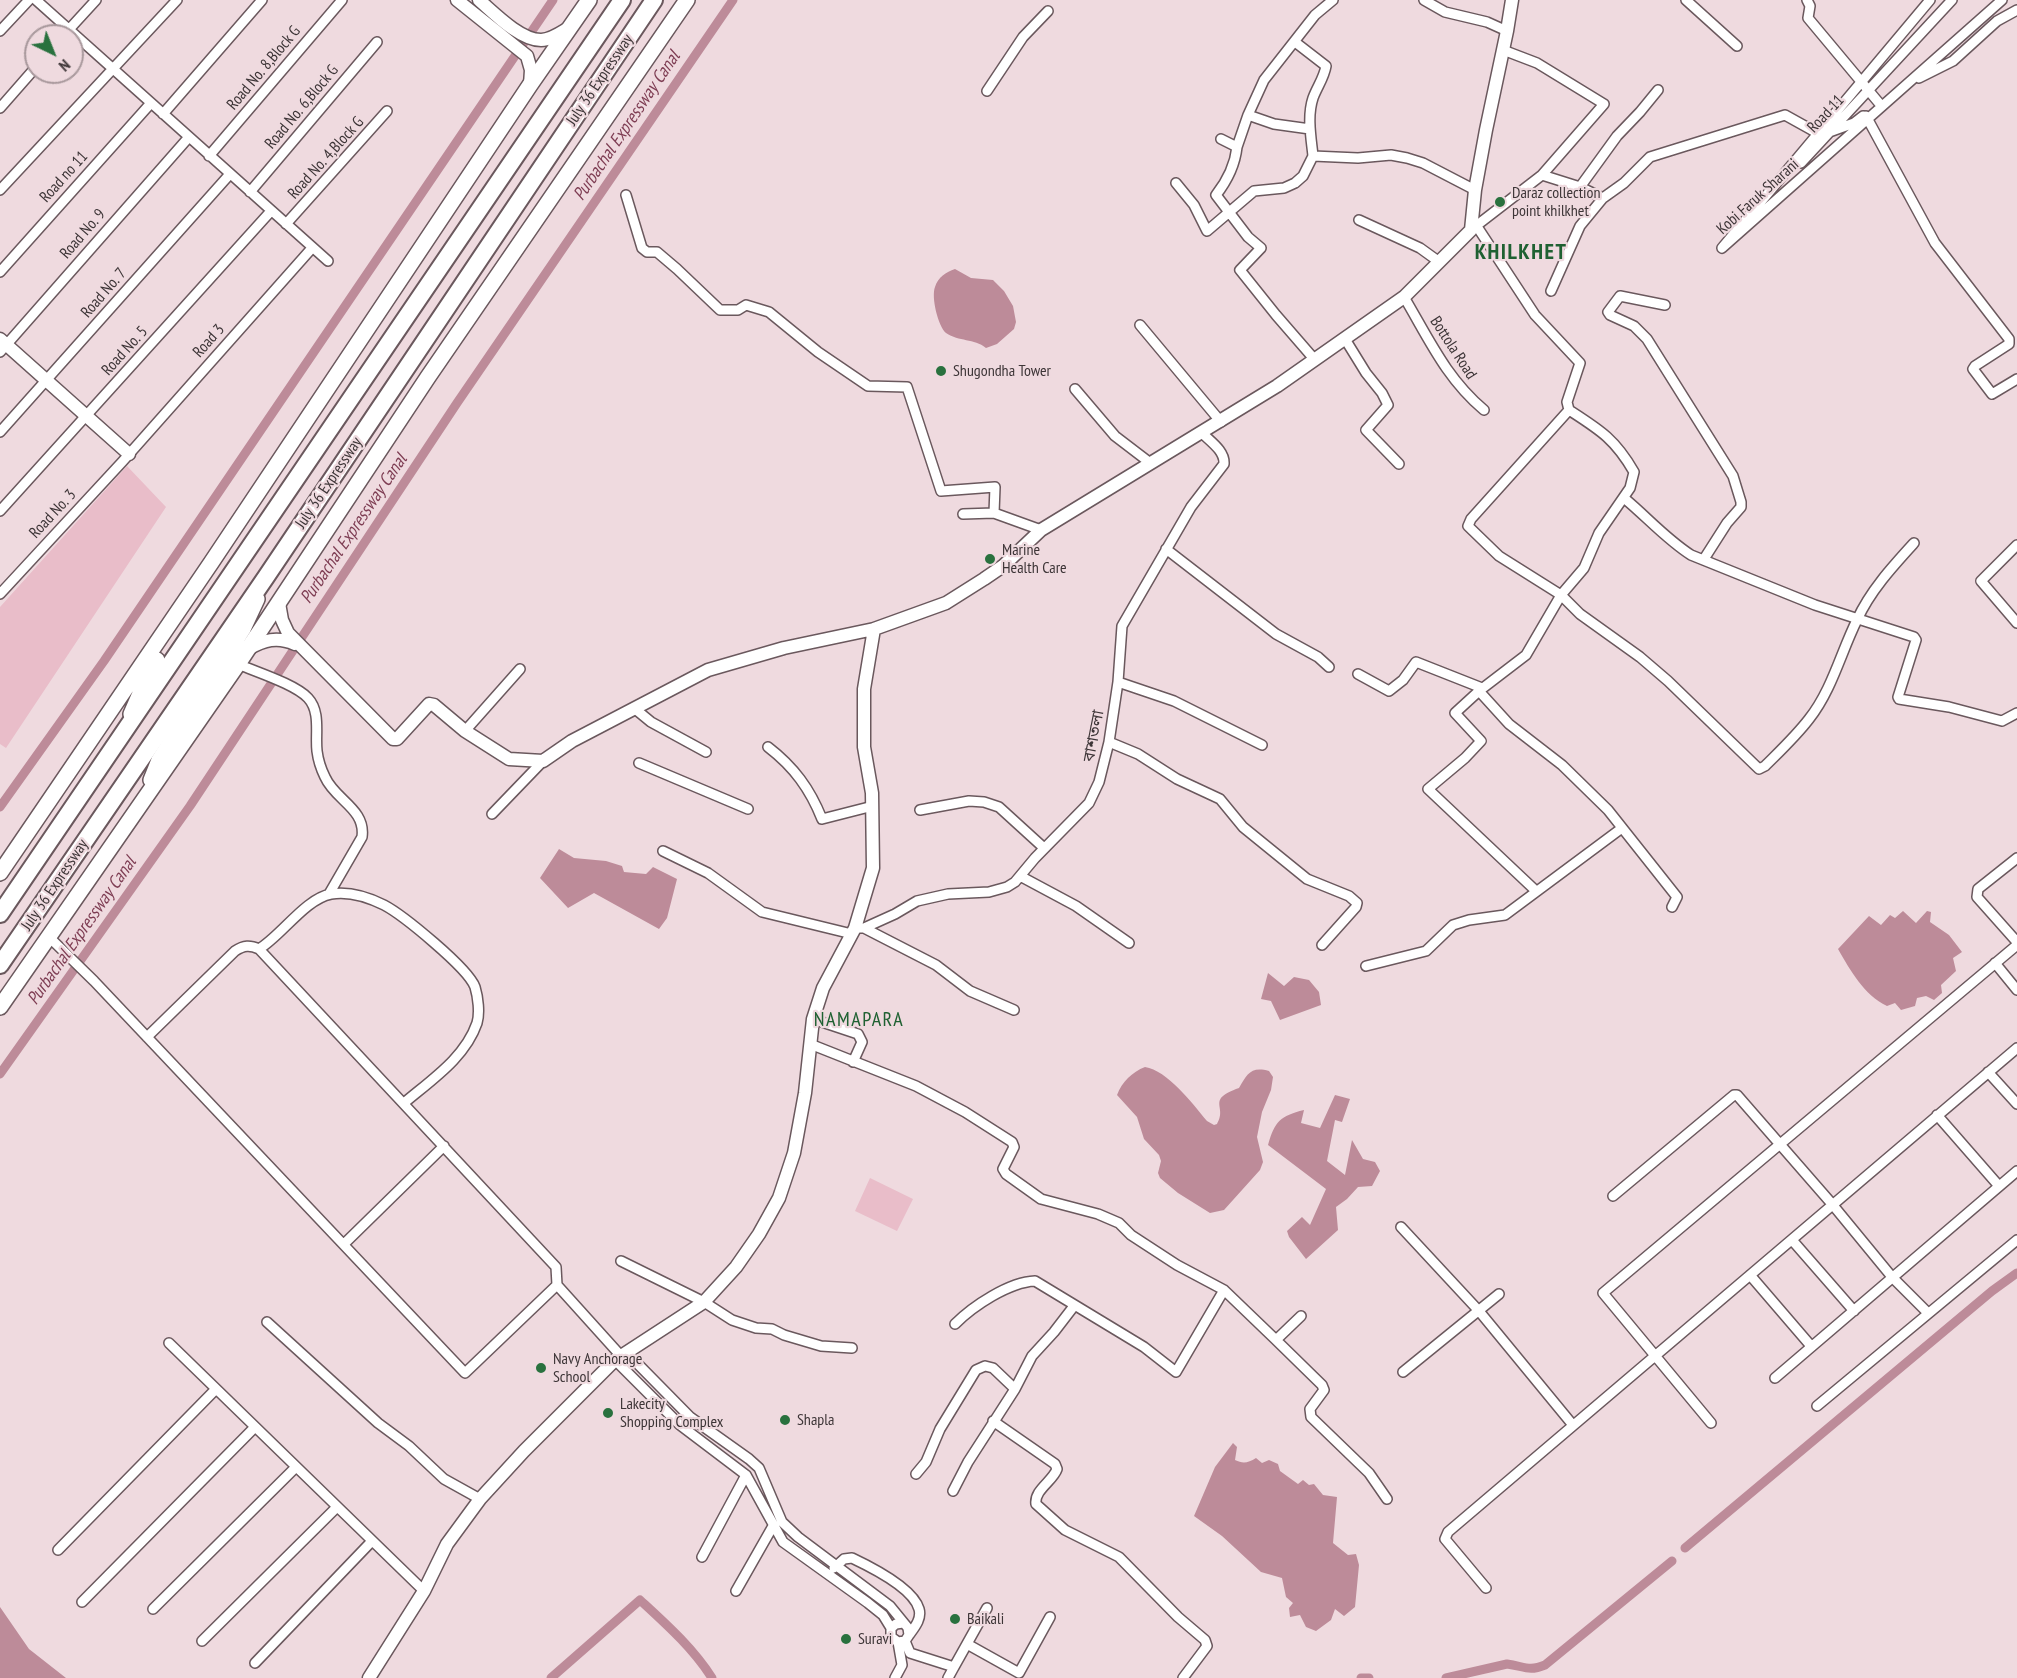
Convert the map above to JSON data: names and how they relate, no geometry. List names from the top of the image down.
{
  "streets": {
    "highway": ["July 36 Expressway"],
    "street": [
      "Road No. 8,Block G",
      "Road No. 6,Block G",
      "Road 11",
      "Road No. 4,Block G",
      "Road no 11",
      "Kobi Faruk Sharani",
      "Road No. 9",
      "Road No. 7",
      "Road 3",
      "Bottola Road",
      "Road No. 5",
      "Road No. 3",
      "বাশতলা"
    ]
  },
  "crossings": [
    ["Road 11", "Kobi Faruk Sharani"],
    ["Road 3", "Road No. 3"]
  ],
  "districts": ["KHILKHET", "NAMAPARA"],
  "water": ["Purbachal Expressway Canal"],
  "places": [
    "Daraz collection point khilkhet",
    "Shugondha Tower",
    "Marine Health Care",
    "Navy Anchorage School",
    "Lakecity Shopping Complex",
    "Shapla",
    "Baikali",
    "Suravi"
  ],
  "north": "bottom right"
}
